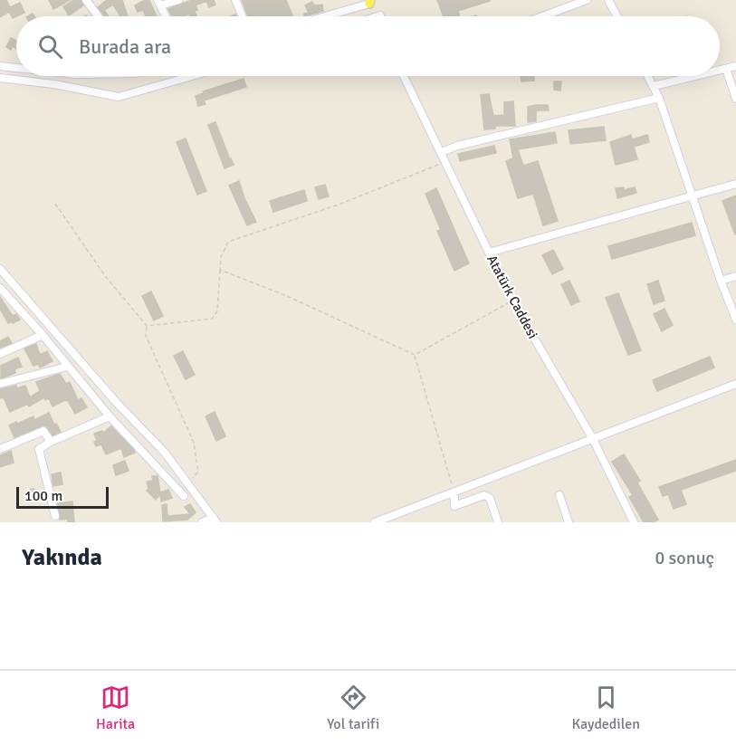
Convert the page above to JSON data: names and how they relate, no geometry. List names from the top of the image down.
{
  "streets": {
    "street": ["Atatürk Caddesi"]
  },
  "scale_bar": "100 m",
  "page": {
    "search": "Burada ara",
    "scale": "100 m",
    "heading": ["Yakında", "0 sonuç"],
    "nav": ["Harita", "Yol tarifi", "Kaydedilen"]
  }
}
